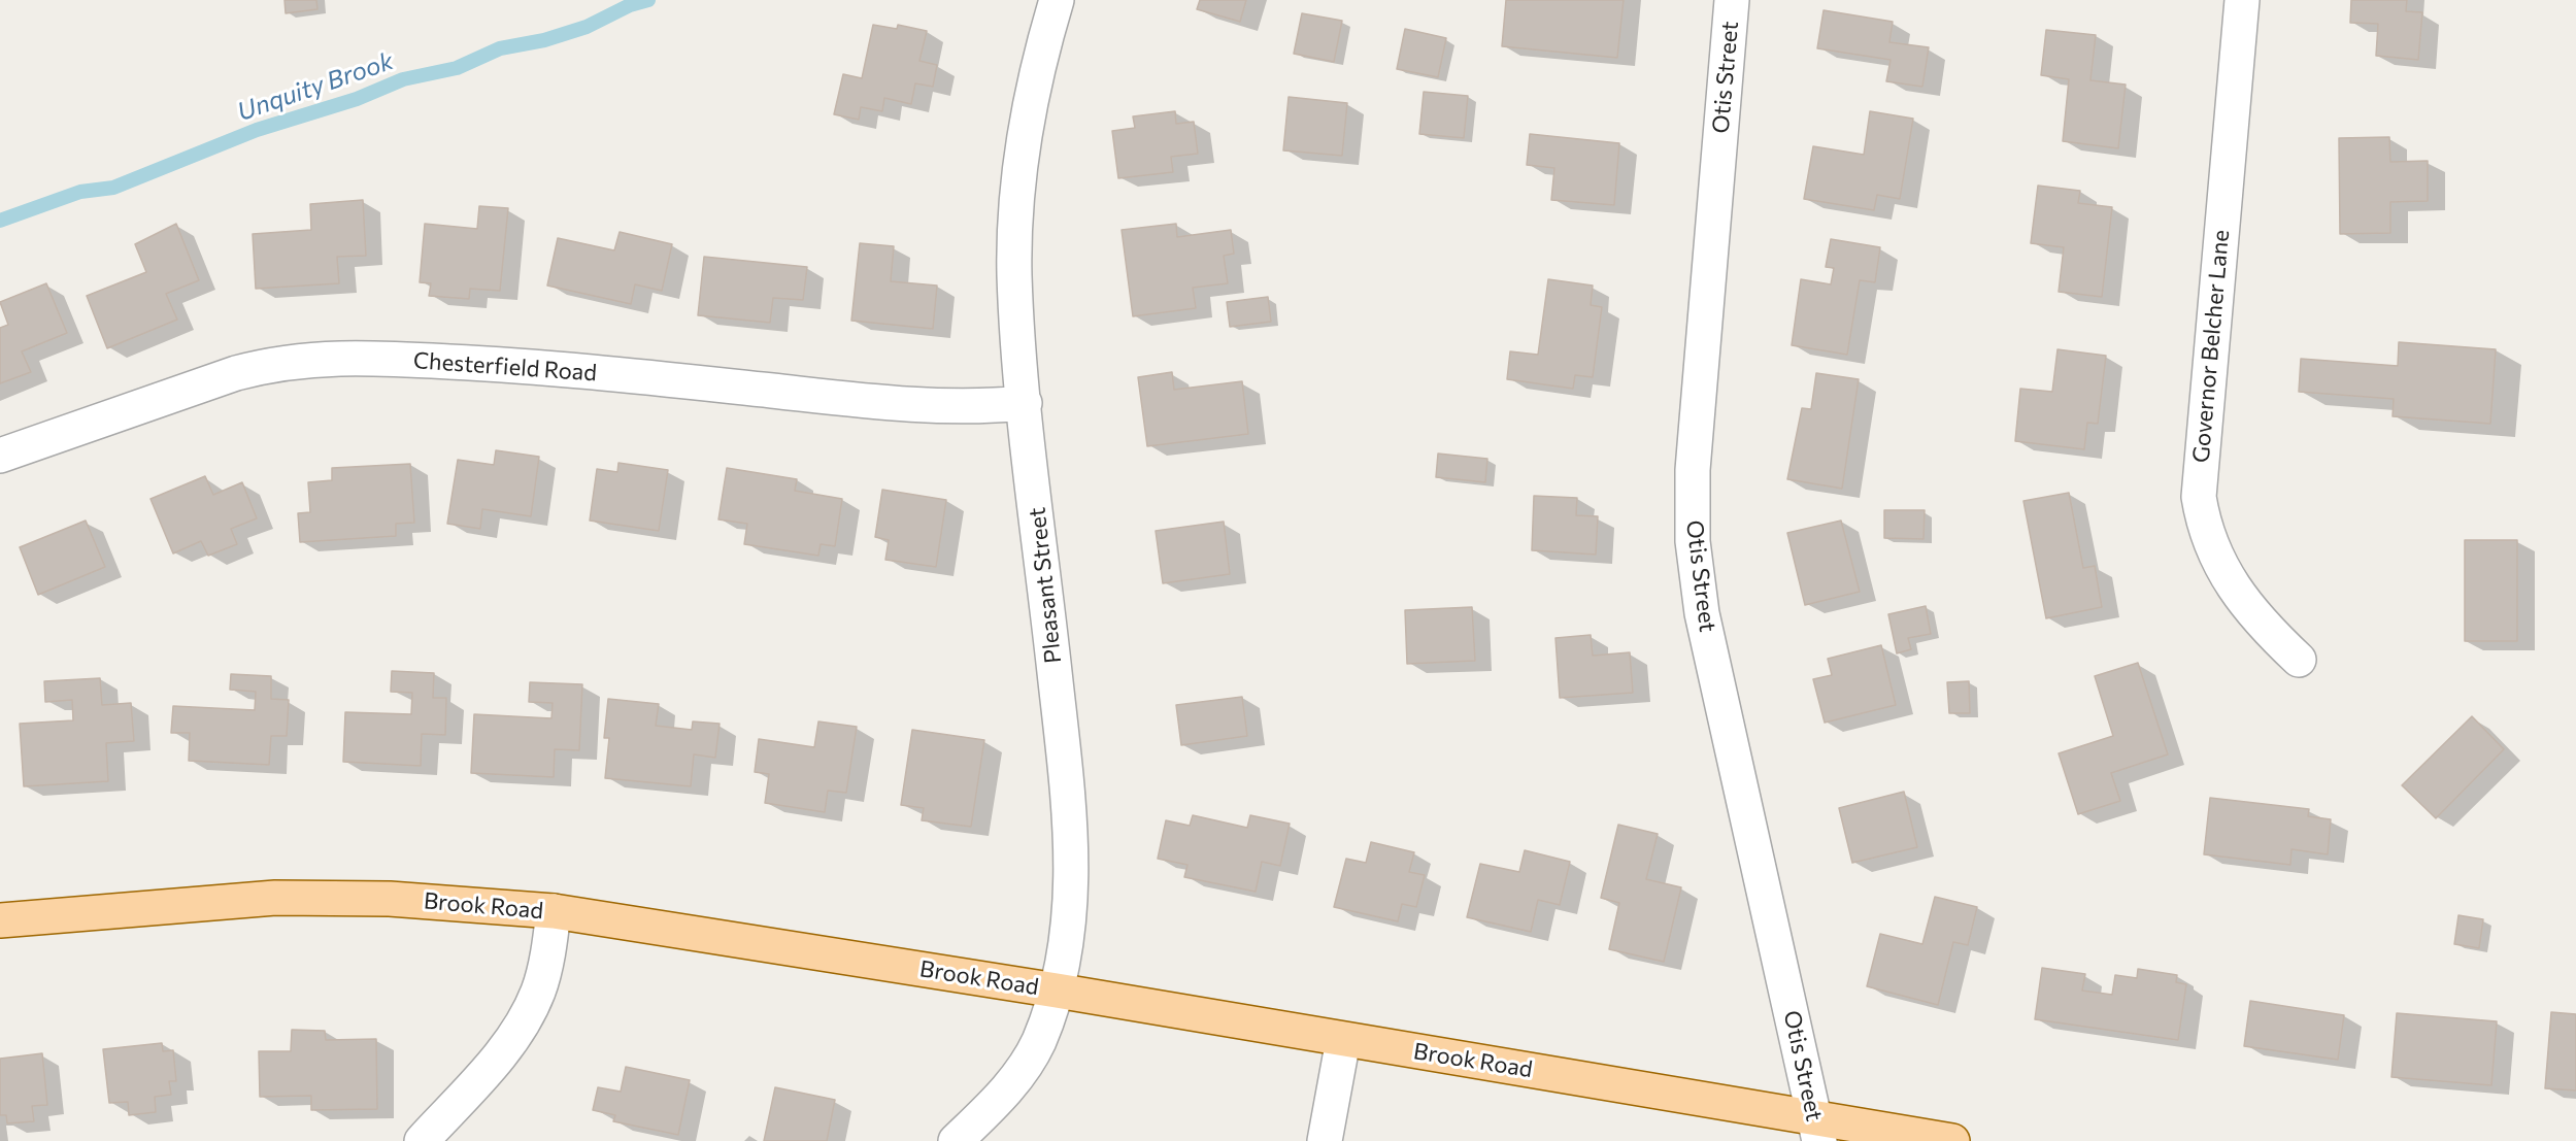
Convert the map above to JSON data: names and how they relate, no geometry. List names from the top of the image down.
{
  "streets": {
    "main road": ["Brook Road"],
    "street": [
      "Otis Street",
      "Governor Belcher Lane",
      "Chesterfield Road",
      "Pleasant Street"
    ]
  },
  "crossings": [
    ["Otis Street", "Brook Road"],
    ["Chesterfield Road", "Pleasant Street"],
    ["Pleasant Street", "Brook Road"]
  ],
  "water": ["Unquity Brook"]
}
